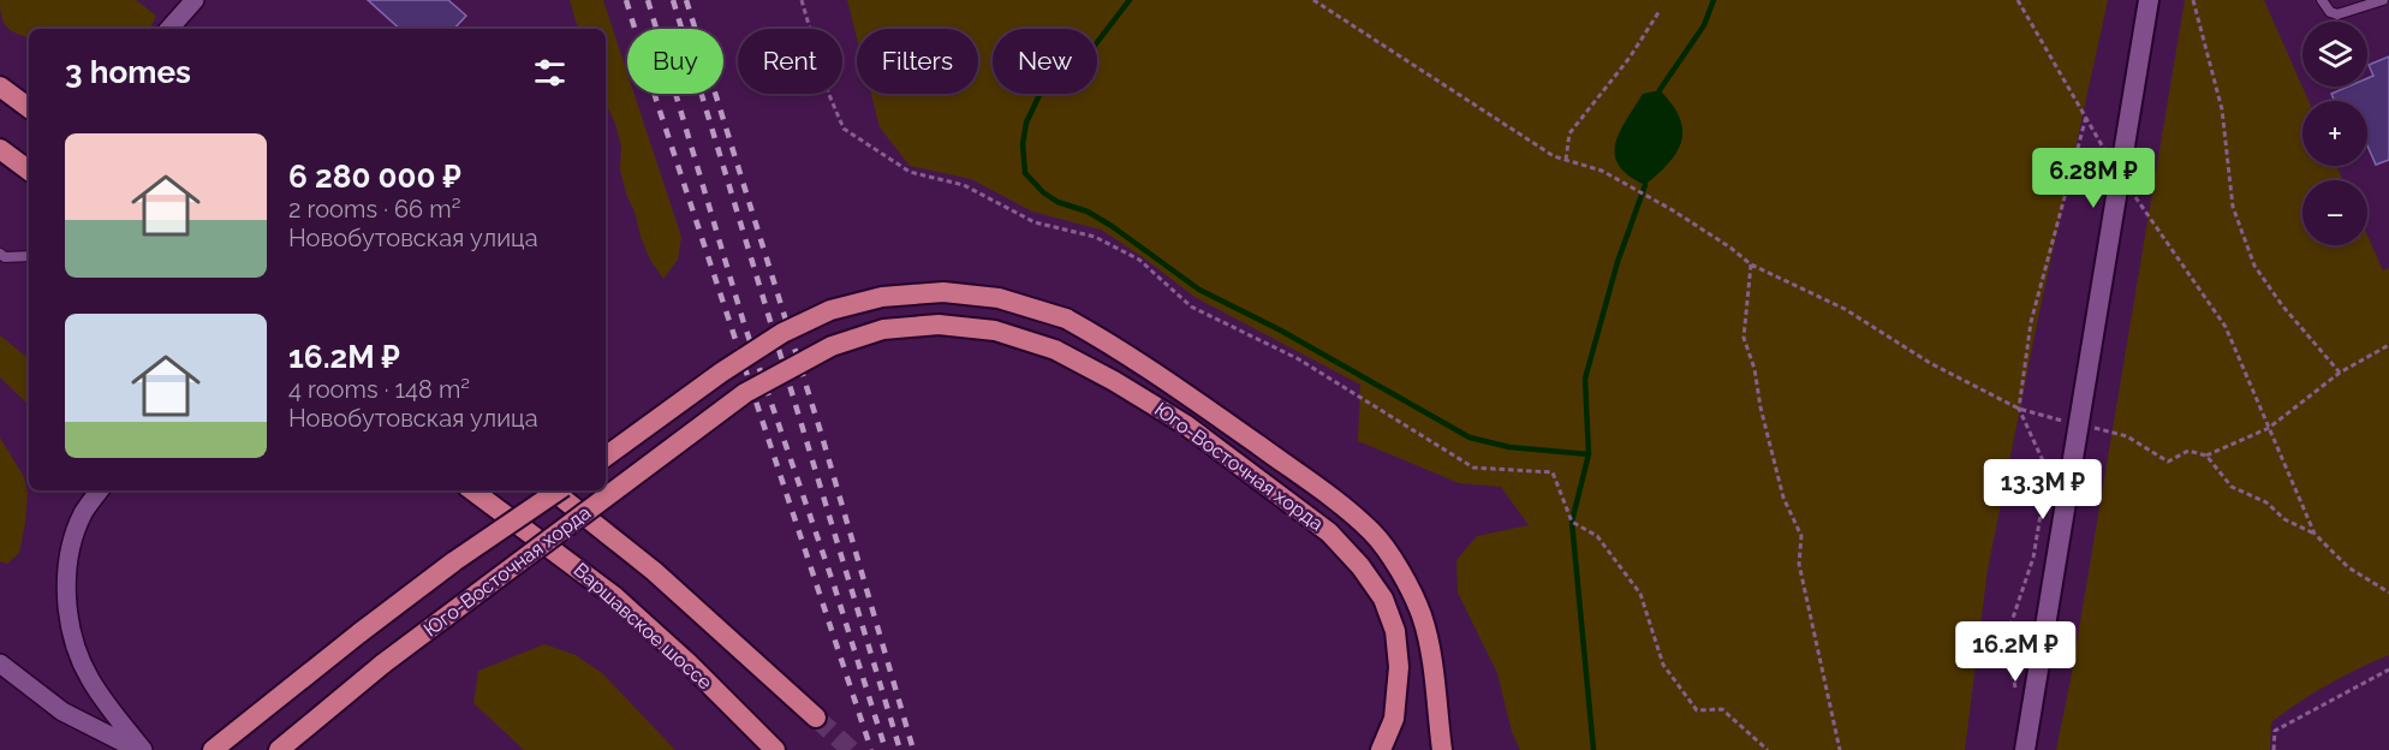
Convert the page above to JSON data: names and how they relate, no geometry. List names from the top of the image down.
{
  "streets": {
    "main road": ["Юго-Восточная хорда", "Варшавское шоссе"]
  },
  "page": {
    "map_buttons": ["+", "−"],
    "chip": [
      "Buy",
      "Rent",
      "Filters",
      "New"
    ],
    "heading": "3 homes",
    "list": [
      {
        "name": "6 280 000 ₽",
        "note": "2 rooms · 66 m² · Новобутовская улица"
      },
      {
        "name": "16.2M ₽",
        "note": "4 rooms · 148 m² · Новобутовская улица"
      }
    ],
    "price": ["6.28M ₽", "13.3M ₽", "16.2M ₽"]
  }
}
